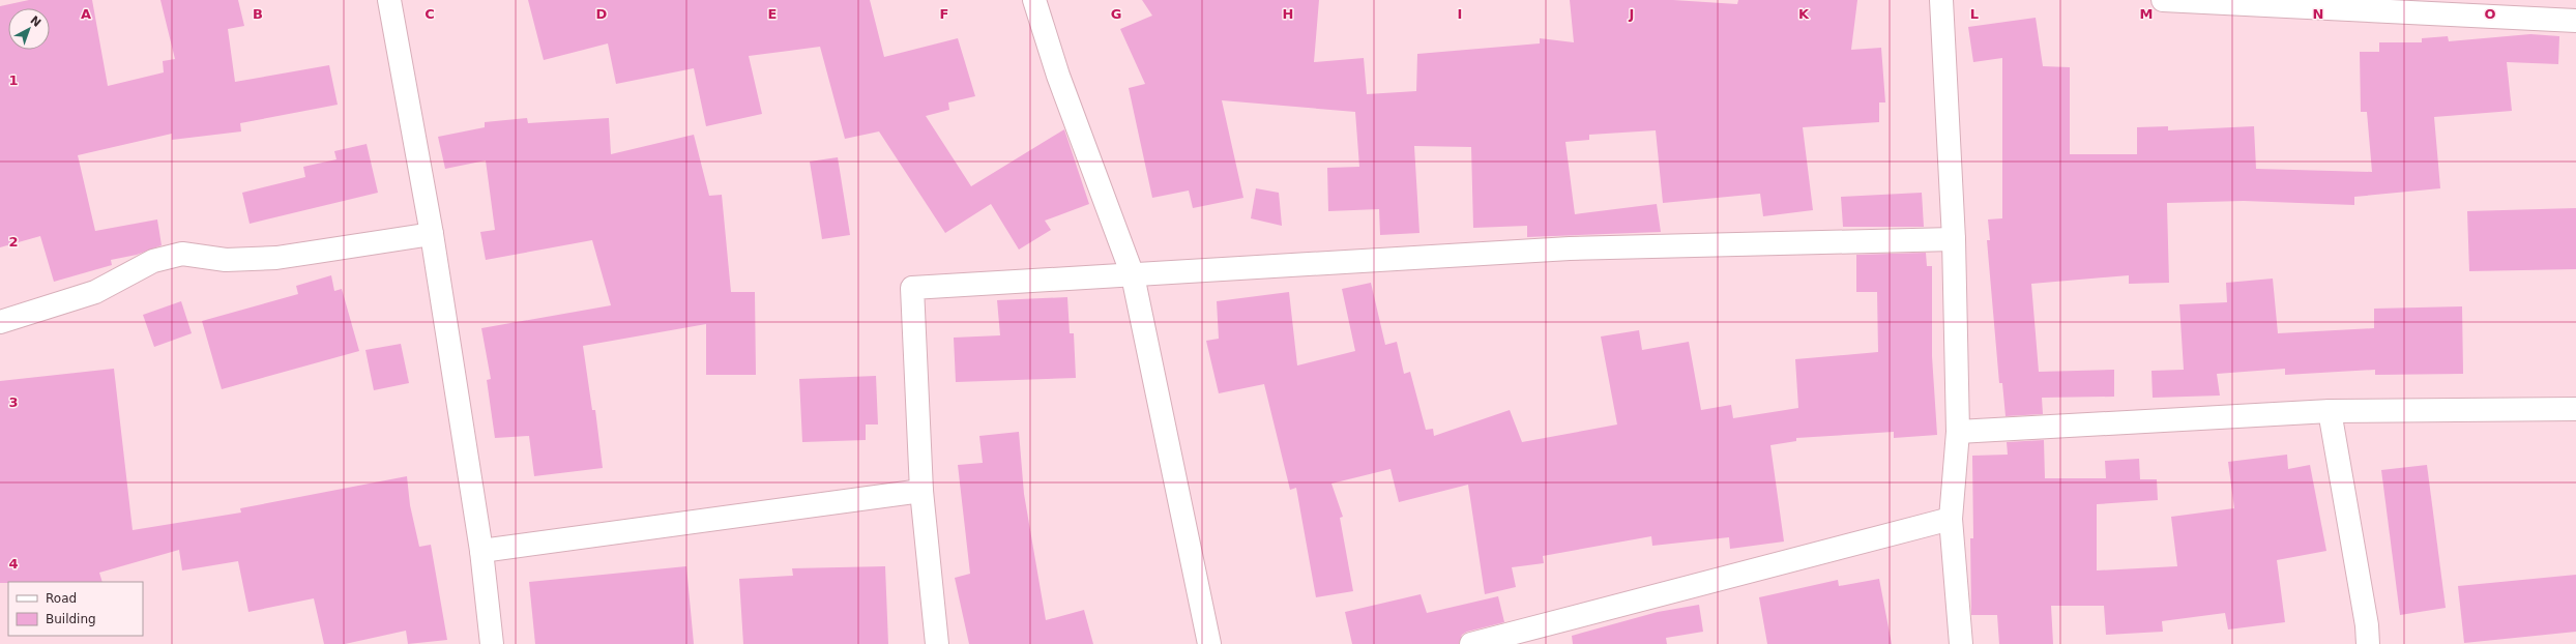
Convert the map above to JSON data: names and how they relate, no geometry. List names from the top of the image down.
{
  "legend": ["Road", "Building"],
  "north": "top right",
  "grid": {
    "columns": [
      "A",
      "B",
      "C",
      "D",
      "E",
      "F",
      "G",
      "H",
      "I",
      "J",
      "K",
      "L",
      "M",
      "N",
      "O"
    ],
    "rows": [
      "1",
      "2",
      "3",
      "4"
    ]
  }
}
